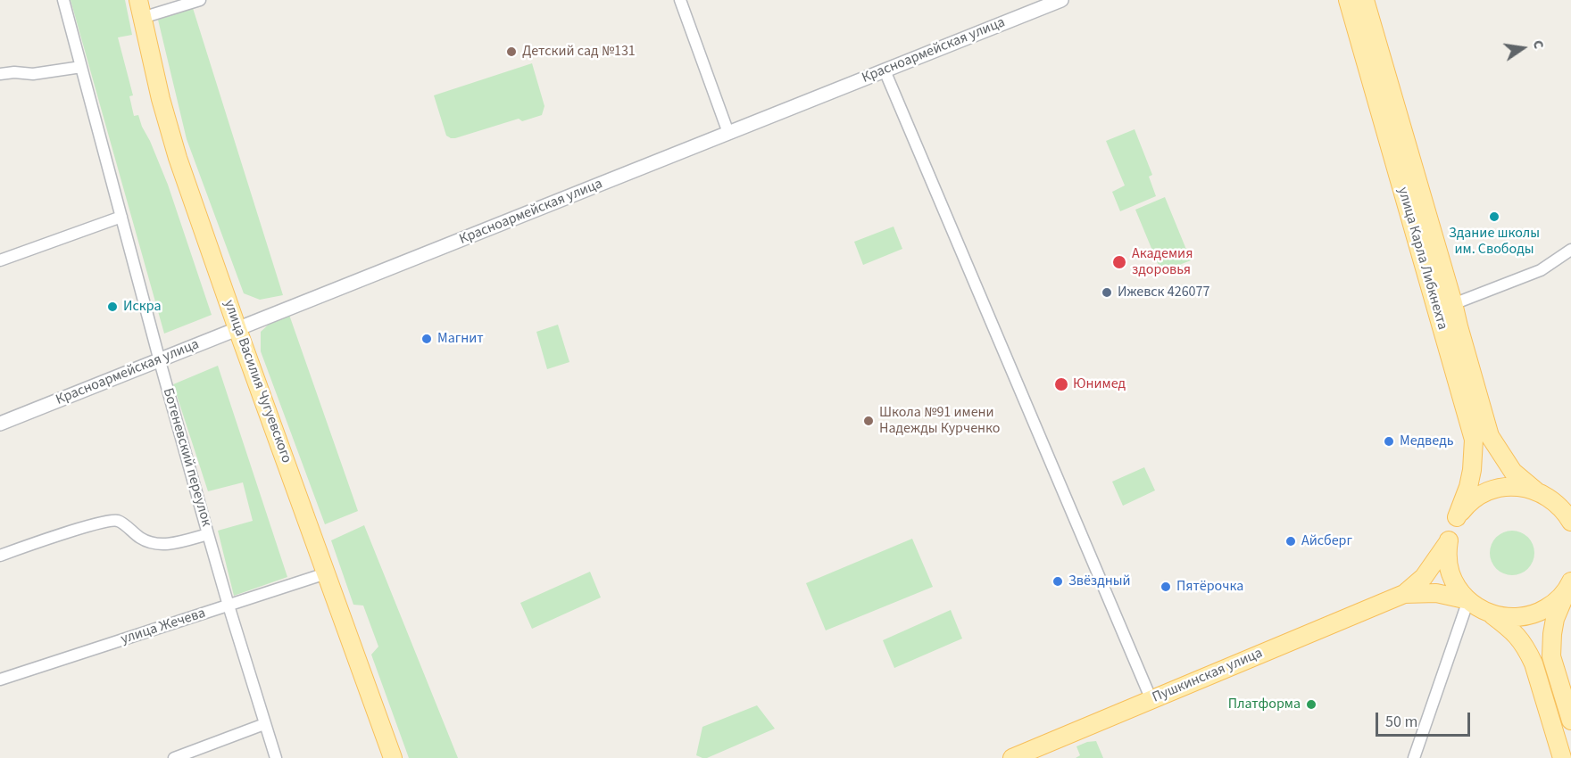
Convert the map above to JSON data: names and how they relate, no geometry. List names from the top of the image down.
{
  "streets": {
    "main road": ["улица Карла Либкнехта", "улица Василия Чугуевского", "Пушкинская улица"],
    "street": ["Красноармейская улица", "Ботеневский переулок", "улица Жечева"]
  },
  "crossings": [
    ["Красноармейская улица", "улица Василия Чугуевского"],
    ["Красноармейская улица", "Ботеневский переулок"],
    ["улица Карла Либкнехта", "Пушкинская улица"],
    ["улица Василия Чугуевского", "улица Жечева"],
    ["Ботеневский переулок", "улица Жечева"]
  ],
  "places": [
    "Детский сад №131",
    "Здание школы им. Свободы",
    "Академия здоровья",
    "Ижевск 426077",
    "Искра",
    "Магнит",
    "Юнимед",
    "Школа №91 имени Надежды Курченко",
    "Медведь",
    "Айсберг",
    "Звёздный",
    "Пятёрочка",
    "Платформа"
  ],
  "scale_bar": "50 m",
  "north": "right"
}
